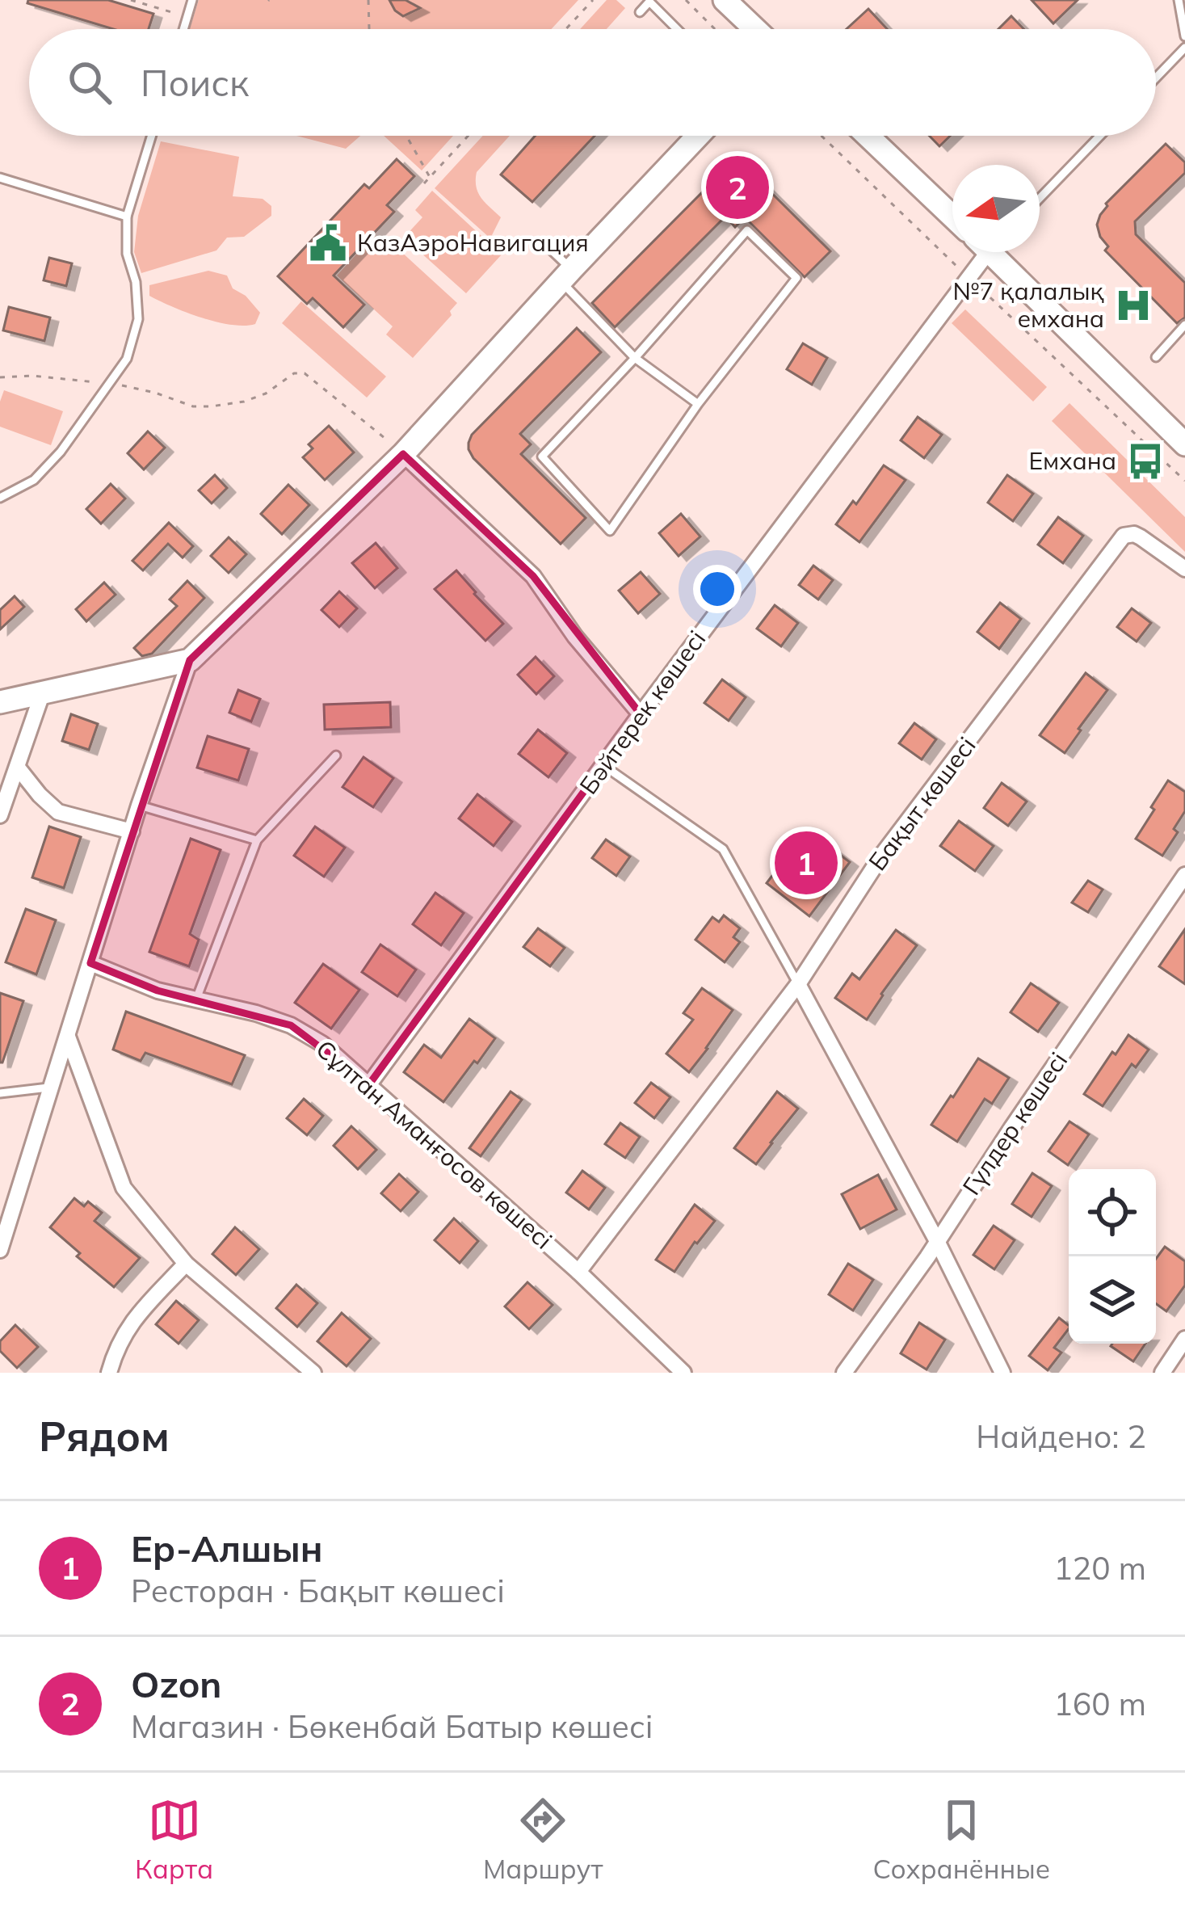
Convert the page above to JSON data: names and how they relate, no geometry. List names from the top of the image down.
{
  "streets": {
    "street": [
      "Бәйтерек көшесі",
      "Бақыт көшесі",
      "Гүлдер көшесі",
      "Сұлтан Аманғосов көшесі"
    ]
  },
  "crossings": [
    ["Бәйтерек көшесі", "Сұлтан Аманғосов көшесі"],
    ["Бақыт көшесі", "Сұлтан Аманғосов көшесі"]
  ],
  "places": {
    "public building": ["КазАэроНавигация"],
    "hospital": ["№7 қалалық емхана"],
    "bus stop": ["Емхана"]
  },
  "north": "left",
  "page": {
    "search": "Поиск",
    "pins": ["2", "1"],
    "heading": ["Рядом", "Найдено: 2"],
    "list": [
      {
        "mark": "1",
        "name": "Ер-Алшын",
        "note": "Ресторан · Бақыт көшесі",
        "value": "120 m"
      },
      {
        "mark": "2",
        "name": "Ozon",
        "note": "Магазин · Бөкенбай Батыр көшесі",
        "value": "160 m"
      }
    ],
    "nav": ["Карта", "Маршрут", "Сохранённые"]
  }
}
